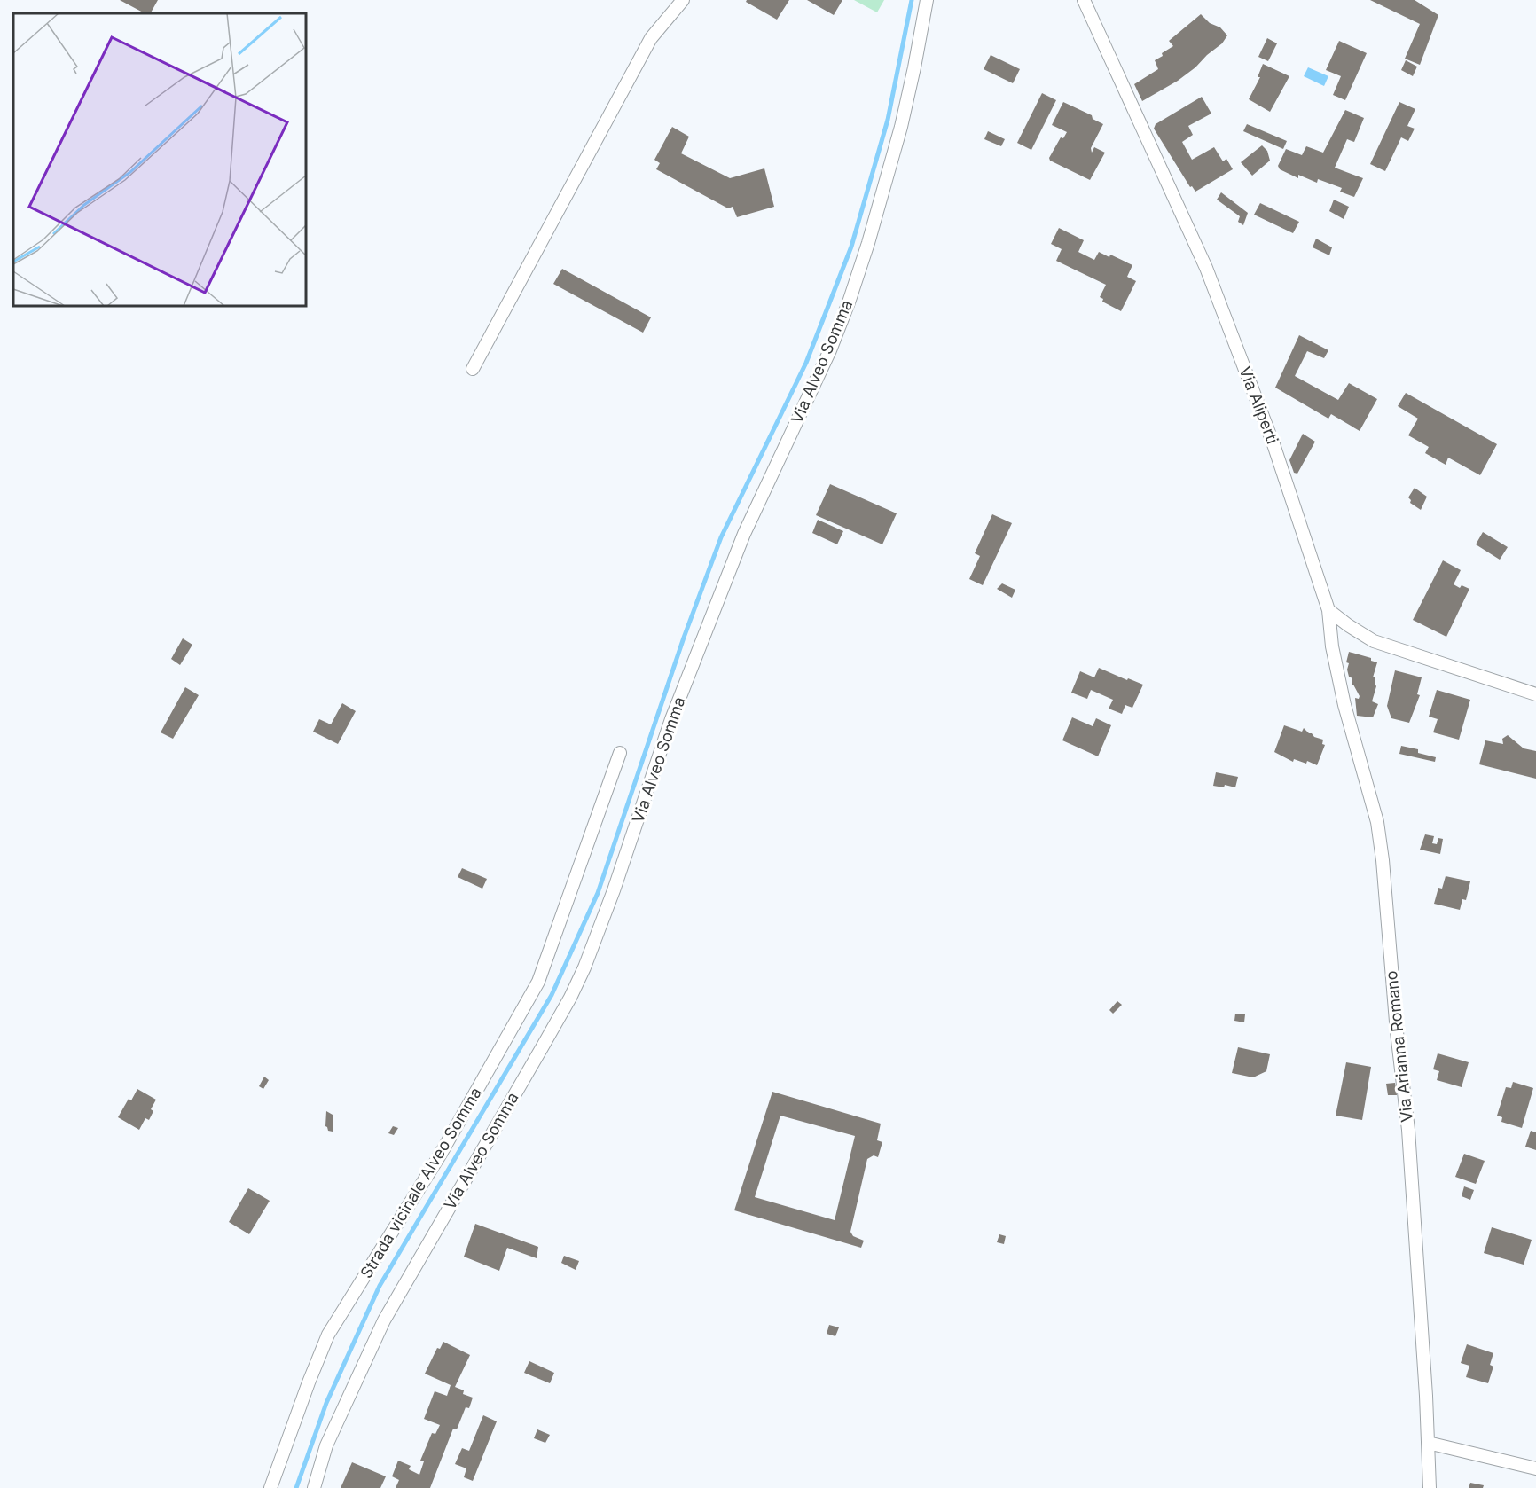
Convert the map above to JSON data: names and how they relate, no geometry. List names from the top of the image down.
{
  "streets": {
    "street": [
      "Via Alveo Somma",
      "Via Aliperti",
      "Via Arianna Romano",
      "Strada vicinale Alveo Somma"
    ]
  },
  "crossings": [
    ["Via Aliperti", "Via Arianna Romano"]
  ]
}
